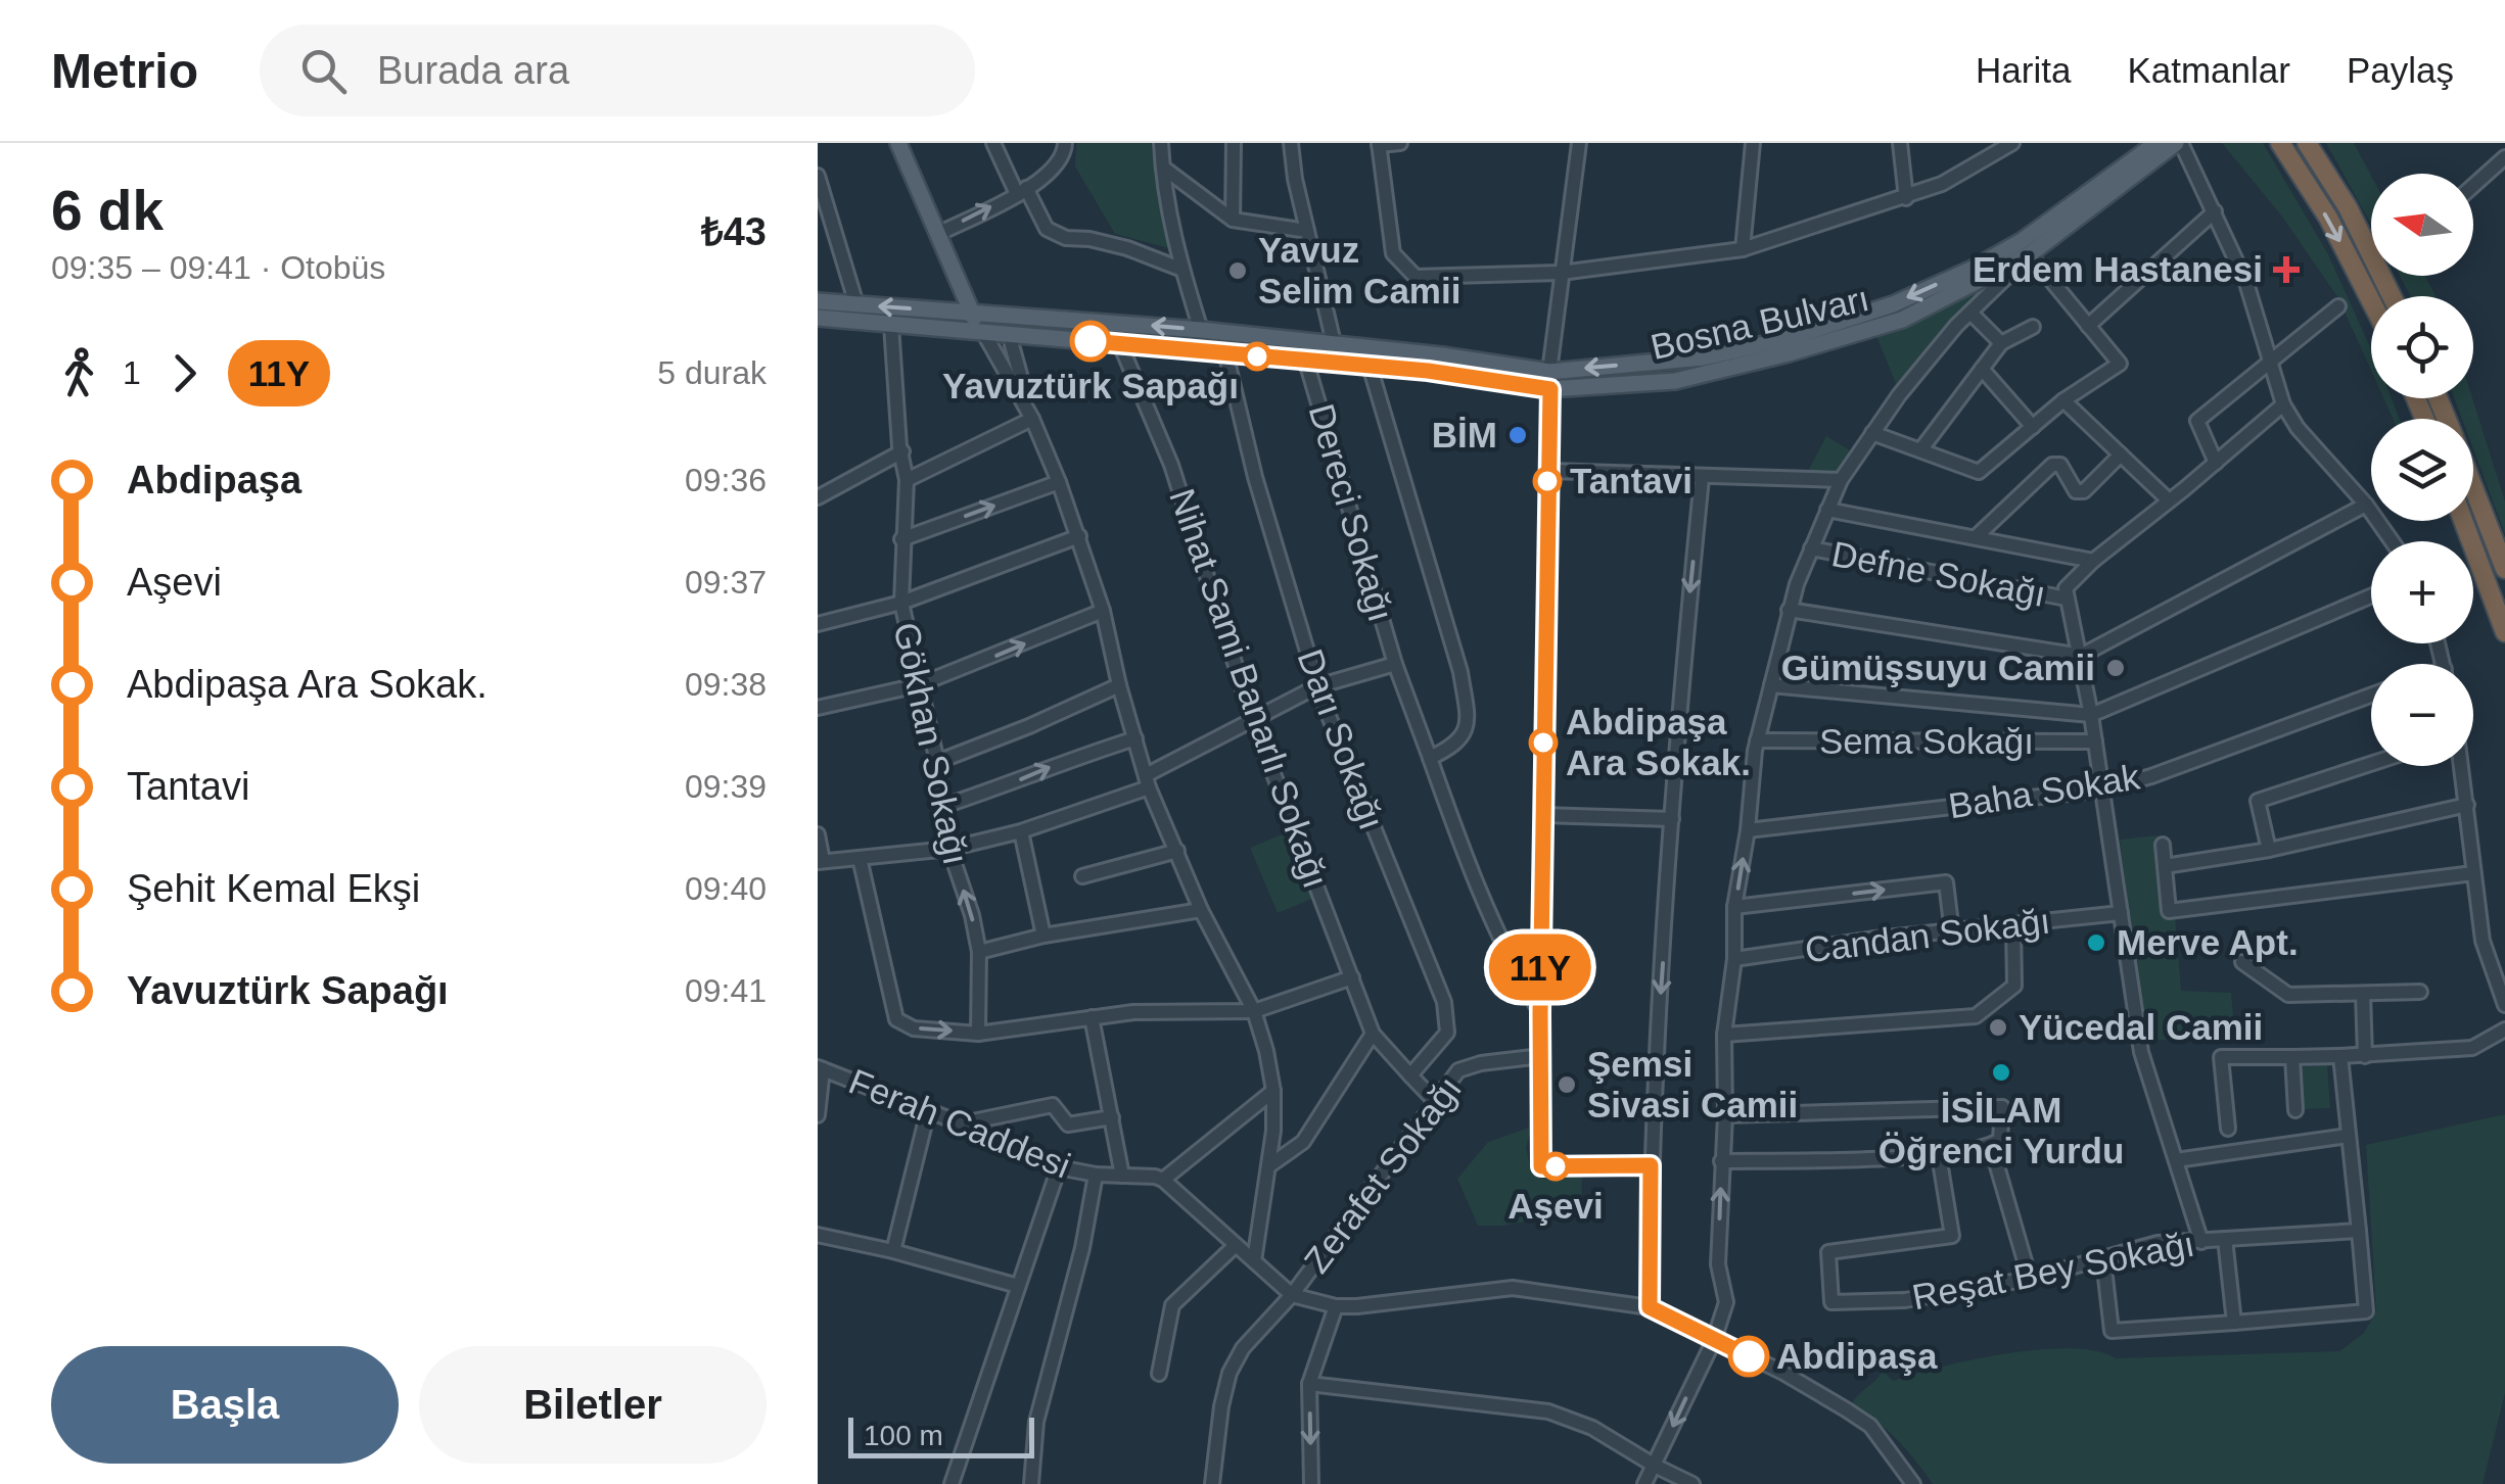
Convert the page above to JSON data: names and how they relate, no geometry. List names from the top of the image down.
{
  "streets": {
    "main road": ["Bosna Bulvarı"],
    "street": [
      "Dereci Sokağı",
      "Defne Sokağı",
      "Nihat Sami Banarlı Sokağı",
      "Darı Sokağı",
      "Sema Sokağı",
      "Gökhan Sokağı",
      "Baha Sokak",
      "Candan Sokağı",
      "Ferah Caddesi",
      "Zerafet Sokağı",
      "Reşat Bey Sokağı"
    ]
  },
  "crossings": [
    ["Bosna Bulvarı", "Dereci Sokağı"],
    ["Bosna Bulvarı", "Nihat Sami Banarlı Sokağı"],
    ["Bosna Bulvarı", "Darı Sokağı"],
    ["Bosna Bulvarı", "Gökhan Sokağı"],
    ["Nihat Sami Banarlı Sokağı", "Darı Sokağı"]
  ],
  "places": {
    "health": ["Erdem Hastanesi"],
    "other": [
      "Yavuz Selim Camii",
      "Yavuztürk Sapağı",
      "BİM",
      "Tantavi",
      "Gümüşsuyu Camii",
      "Abdipaşa Ara Sokak.",
      "Merve Apt.",
      "Yücedal Camii",
      "İSİLAM Öğrenci Yurdu",
      "Şemsi Sivasi Camii",
      "Aşevi",
      "Abdipaşa"
    ]
  },
  "lines": ["bus line 11Y"],
  "scale_bar": "100 m",
  "north": "left",
  "page": {
    "header": "Metrio",
    "search": "Burada ara",
    "nav": ["Harita", "Katmanlar", "Paylaş"],
    "heading": ["6 dk", "09:35 – 09:41 · Otobüs", "₺43"],
    "on_map": "11Y",
    "map_buttons": ["+", "−"],
    "legs": ["1", "11Y", "5 durak"],
    "list": [
      {
        "name": "Abdipaşa",
        "value": "09:36"
      },
      {
        "name": "Aşevi",
        "value": "09:37"
      },
      {
        "name": "Abdipaşa Ara Sokak.",
        "value": "09:38"
      },
      {
        "name": "Tantavi",
        "value": "09:39"
      },
      {
        "name": "Şehit Kemal Ekşi",
        "value": "09:40"
      },
      {
        "name": "Yavuztürk Sapağı",
        "value": "09:41"
      }
    ],
    "buttons": ["Başla", "Biletler"],
    "scale": "100 m"
  }
}
